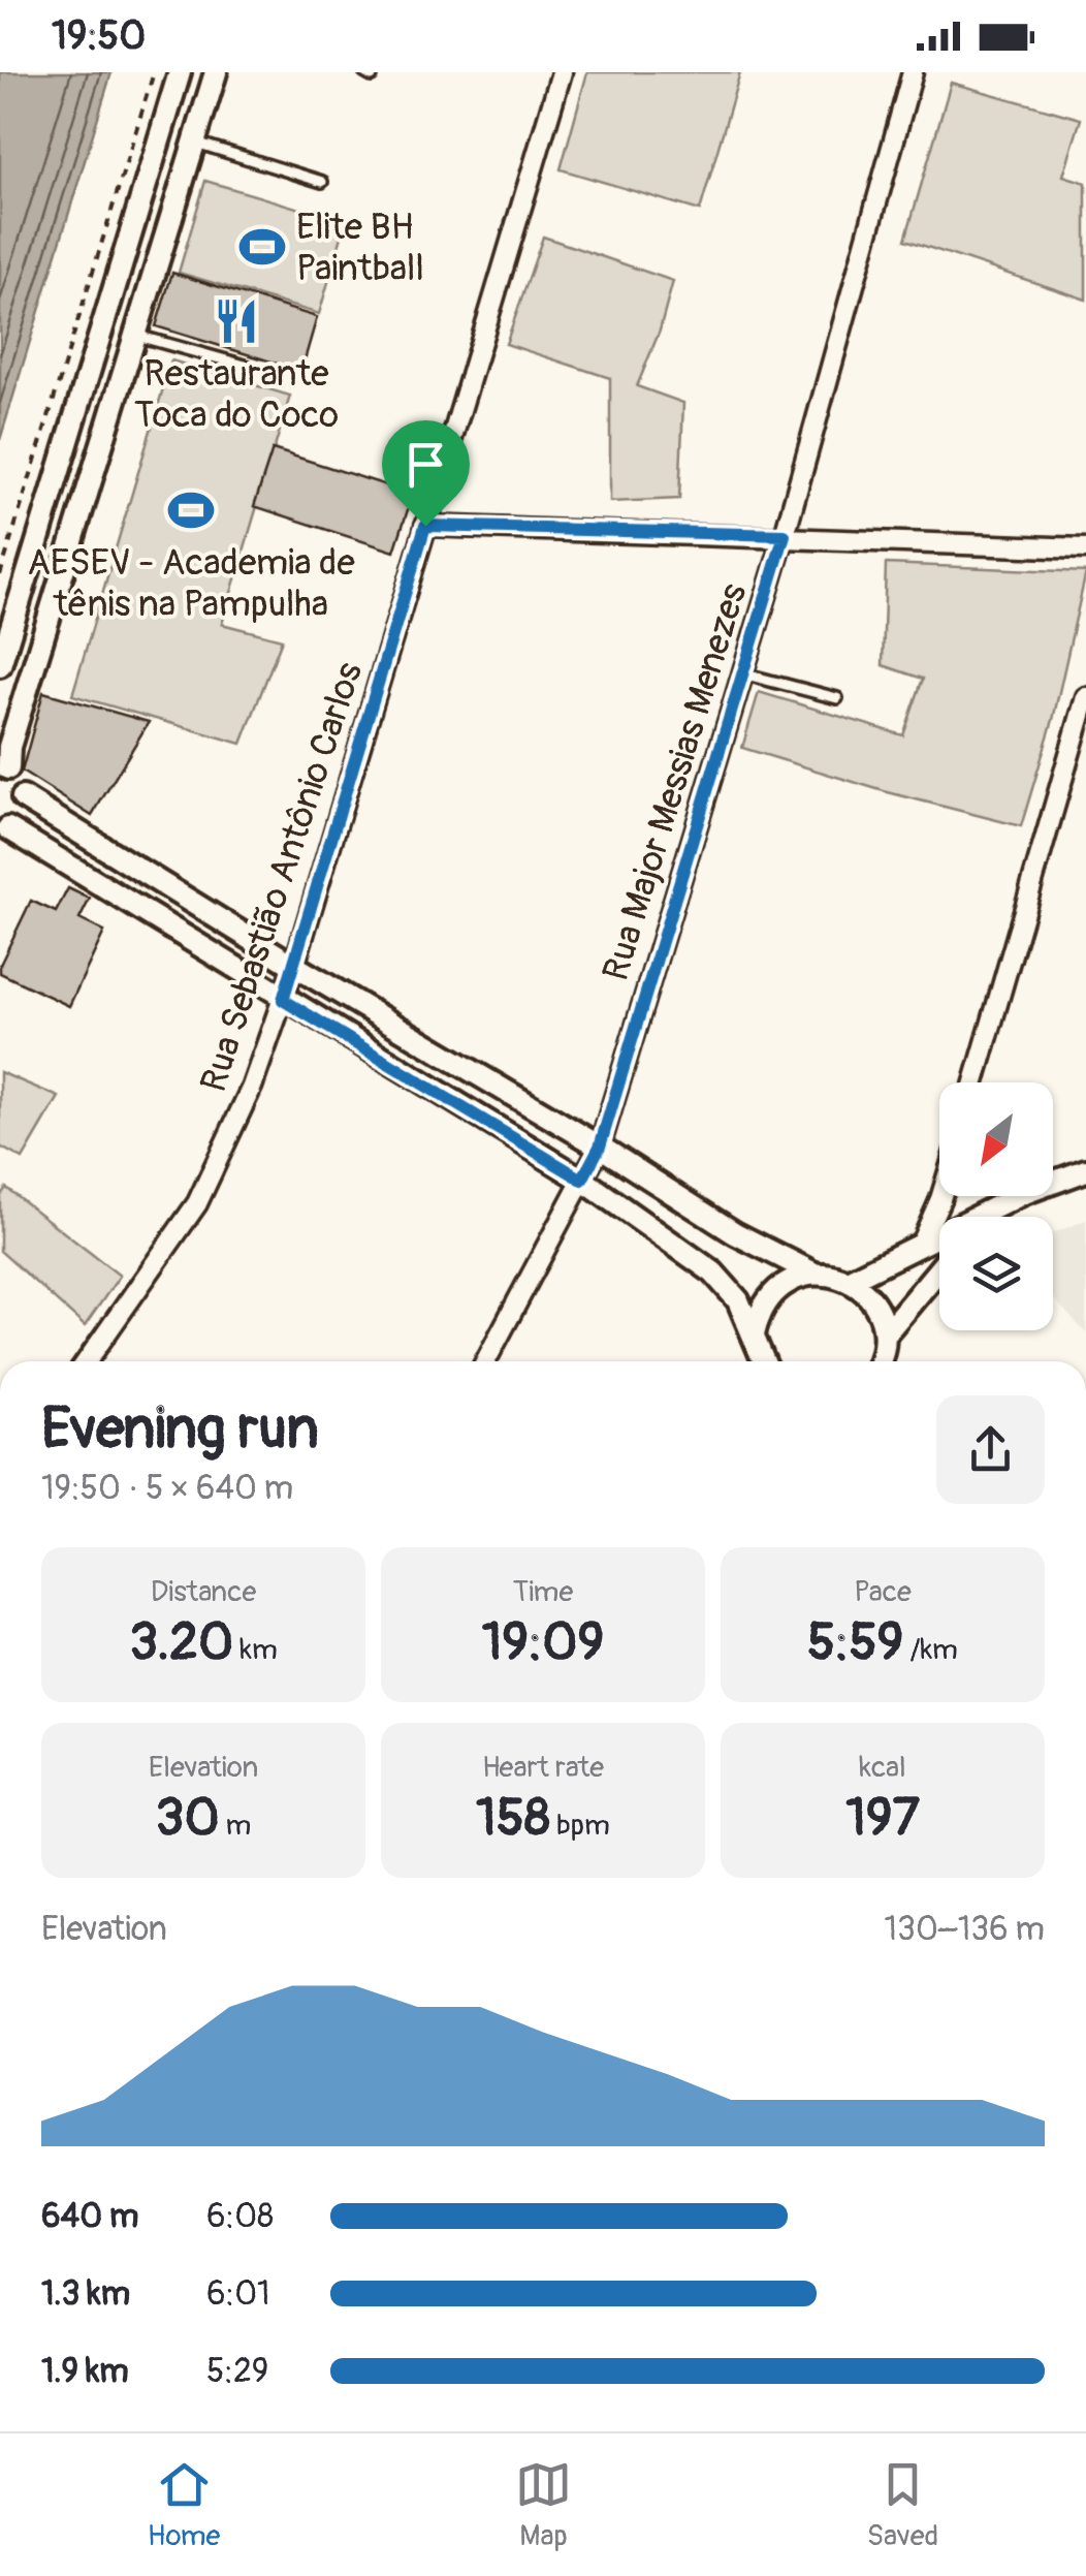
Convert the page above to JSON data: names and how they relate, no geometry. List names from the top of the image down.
{
  "streets": {
    "street": ["Rua Major Messias Menezes", "Rua Sebastião Antônio Carlos"]
  },
  "places": {
    "sports": ["Elite BH Paintball", "AESEV - Academia de tênis na Pampulha"],
    "restaurant": ["Restaurante Toca do Coco"]
  },
  "north": "bottom left",
  "page": {
    "status": "19:50",
    "heading": ["Evening run", "19:50 · 5 × 640 m"],
    "stats": [
      ["Distance", "3.20 km"],
      ["Time", "19:09"],
      ["Pace", "5:59 /km"],
      ["Elevation", "30 m"],
      ["Heart rate", "158 bpm"],
      ["kcal", "197"]
    ],
    "chart": ["Elevation", "130–136 m"],
    "list": [
      {
        "name": "640 m",
        "note": "6:08"
      },
      {
        "name": "1.3 km",
        "note": "6:01"
      },
      {
        "name": "1.9 km",
        "note": "5:29"
      }
    ],
    "tabs": ["Home", "Map", "Saved"]
  }
}
